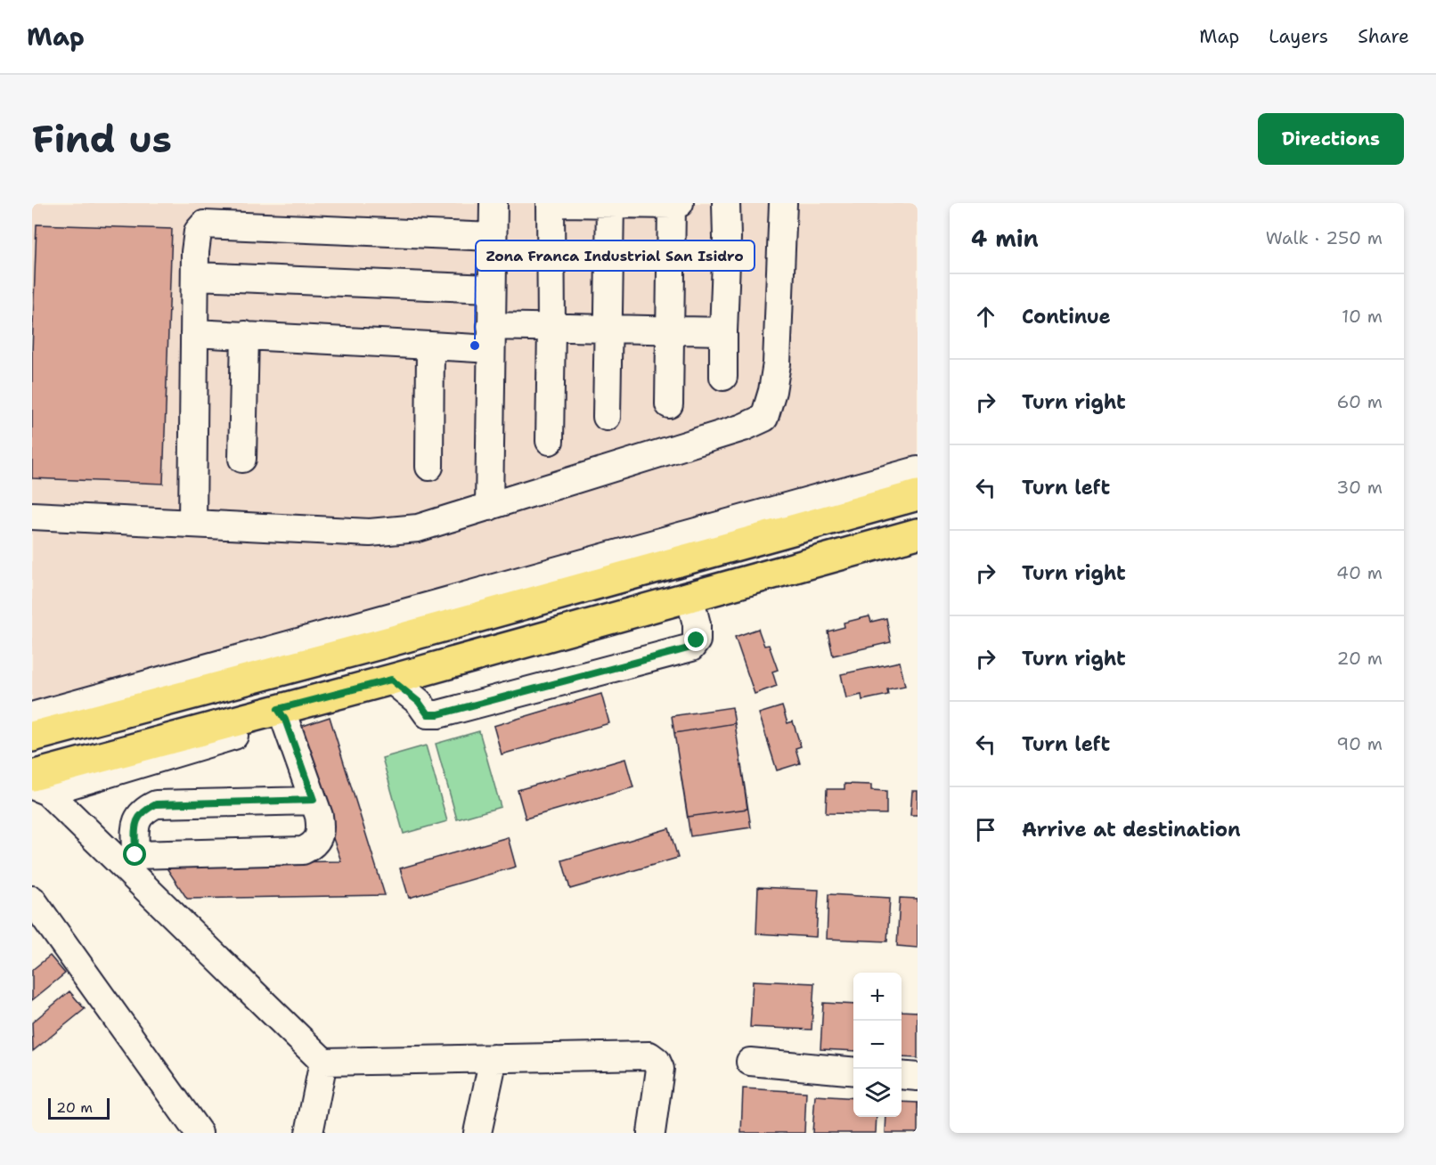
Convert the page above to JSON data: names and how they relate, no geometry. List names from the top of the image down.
{
  "places": ["Zona Franca Industrial San Isidro"],
  "scale_bar": "20 m",
  "page": {
    "header": "Map",
    "nav": ["Map", "Layers", "Share"],
    "buttons": "Directions",
    "title": "Find us",
    "heading": ["4 min", "Walk · 250 m"],
    "list": [
      ["Continue", "10 m"],
      ["Turn right", "60 m"],
      ["Turn left", "30 m"],
      ["Turn right", "40 m"],
      ["Turn right", "20 m"],
      ["Turn left", "90 m"],
      "Arrive at destination"
    ],
    "map_buttons": ["+", "−"],
    "scale": "20 m"
  }
}
